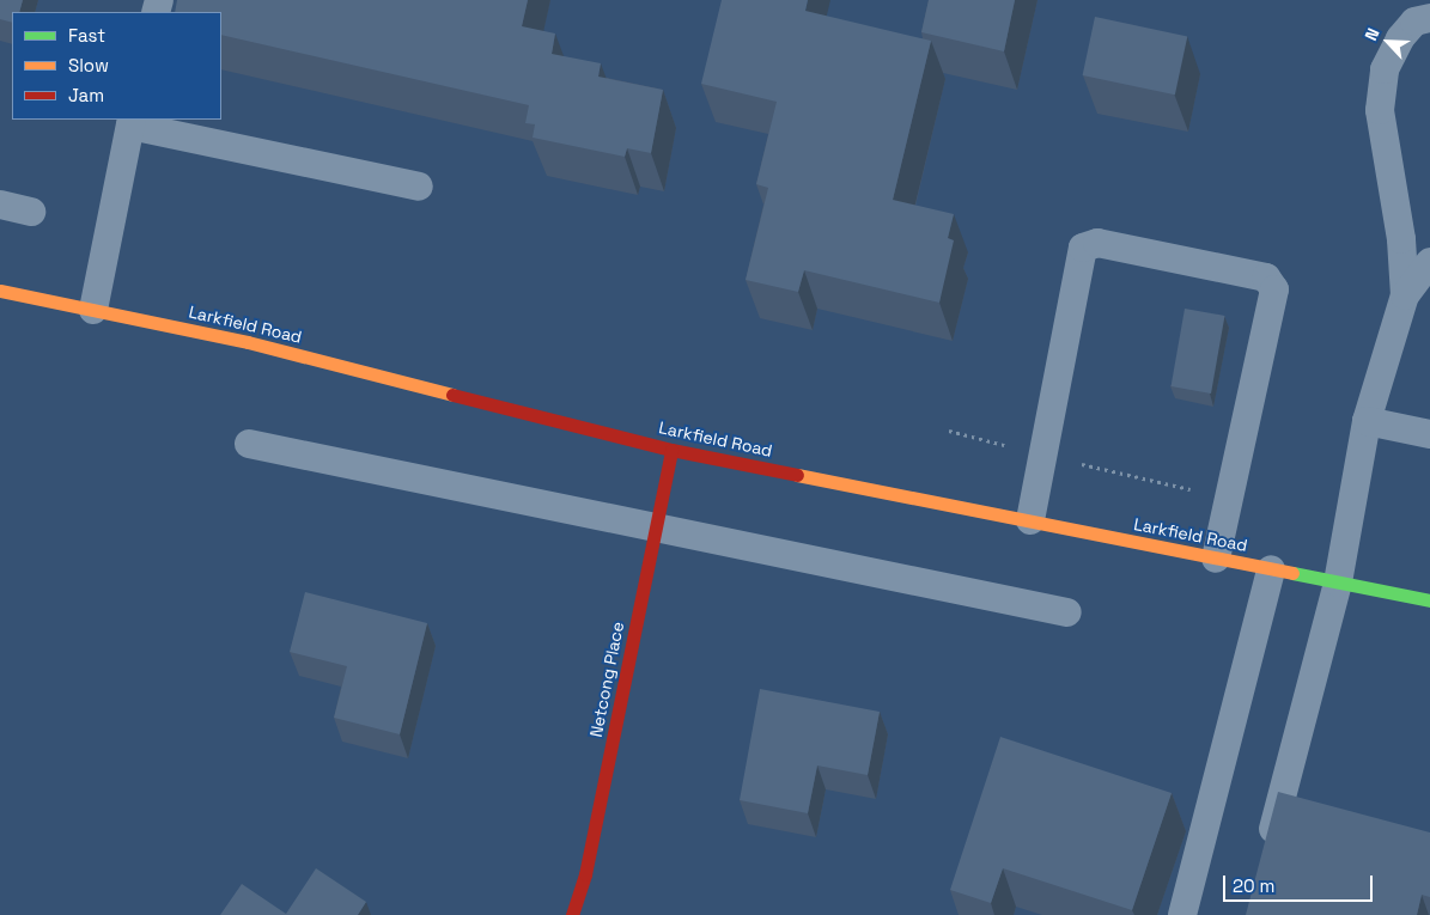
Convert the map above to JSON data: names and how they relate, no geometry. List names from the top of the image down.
{
  "streets": {
    "main road": ["Larkfield Road", "Netcong Place"]
  },
  "crossings": [
    ["Larkfield Road", "Netcong Place"]
  ],
  "legend": ["Fast", "Slow", "Jam"],
  "scale_bar": "20 m",
  "north": "top left"
}
